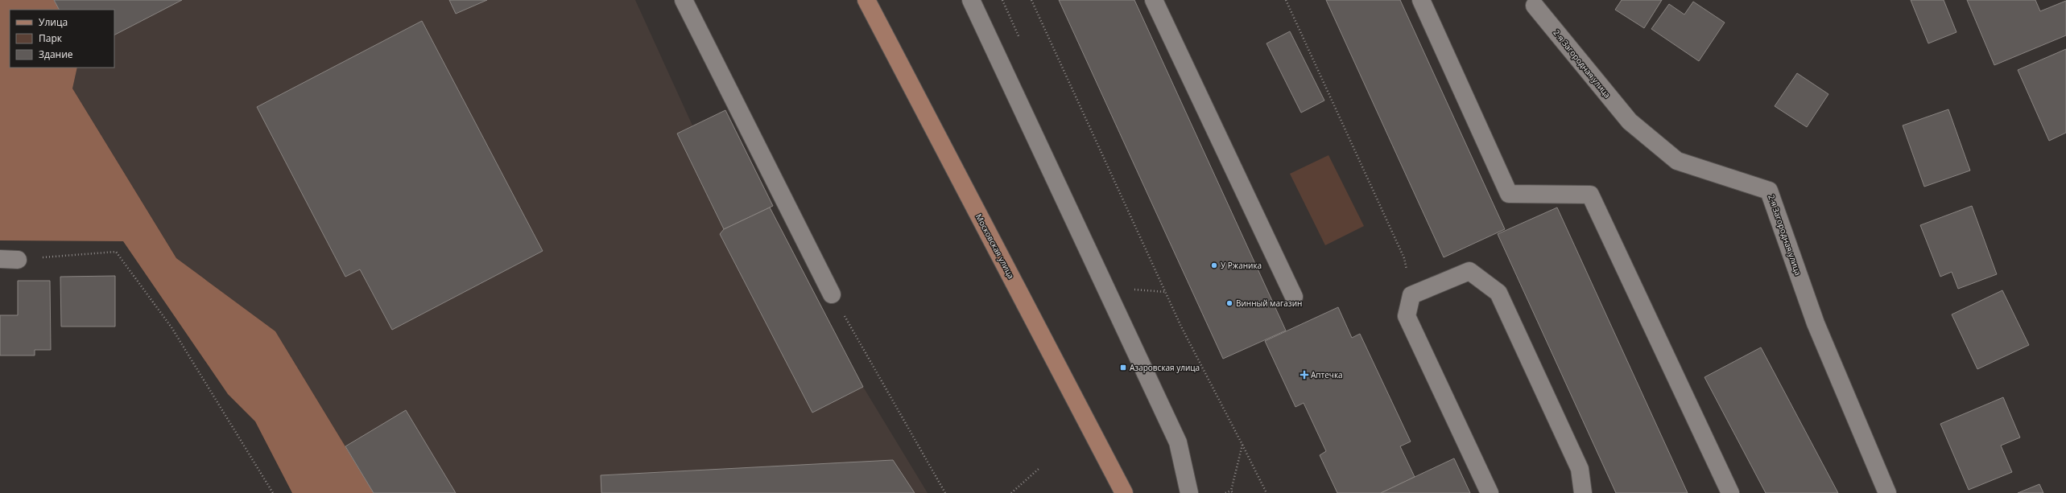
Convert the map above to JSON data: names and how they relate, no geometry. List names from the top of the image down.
{
  "streets": {
    "main road": ["Московская улица"],
    "street": ["2-я Загородная улица"]
  },
  "places": {
    "other": ["У Ржаника", "Винный магазин"],
    "transit": ["Азаровская улица"],
    "health": ["Аптечка"]
  },
  "legend": ["Улица", "Парк", "Здание"]
}
